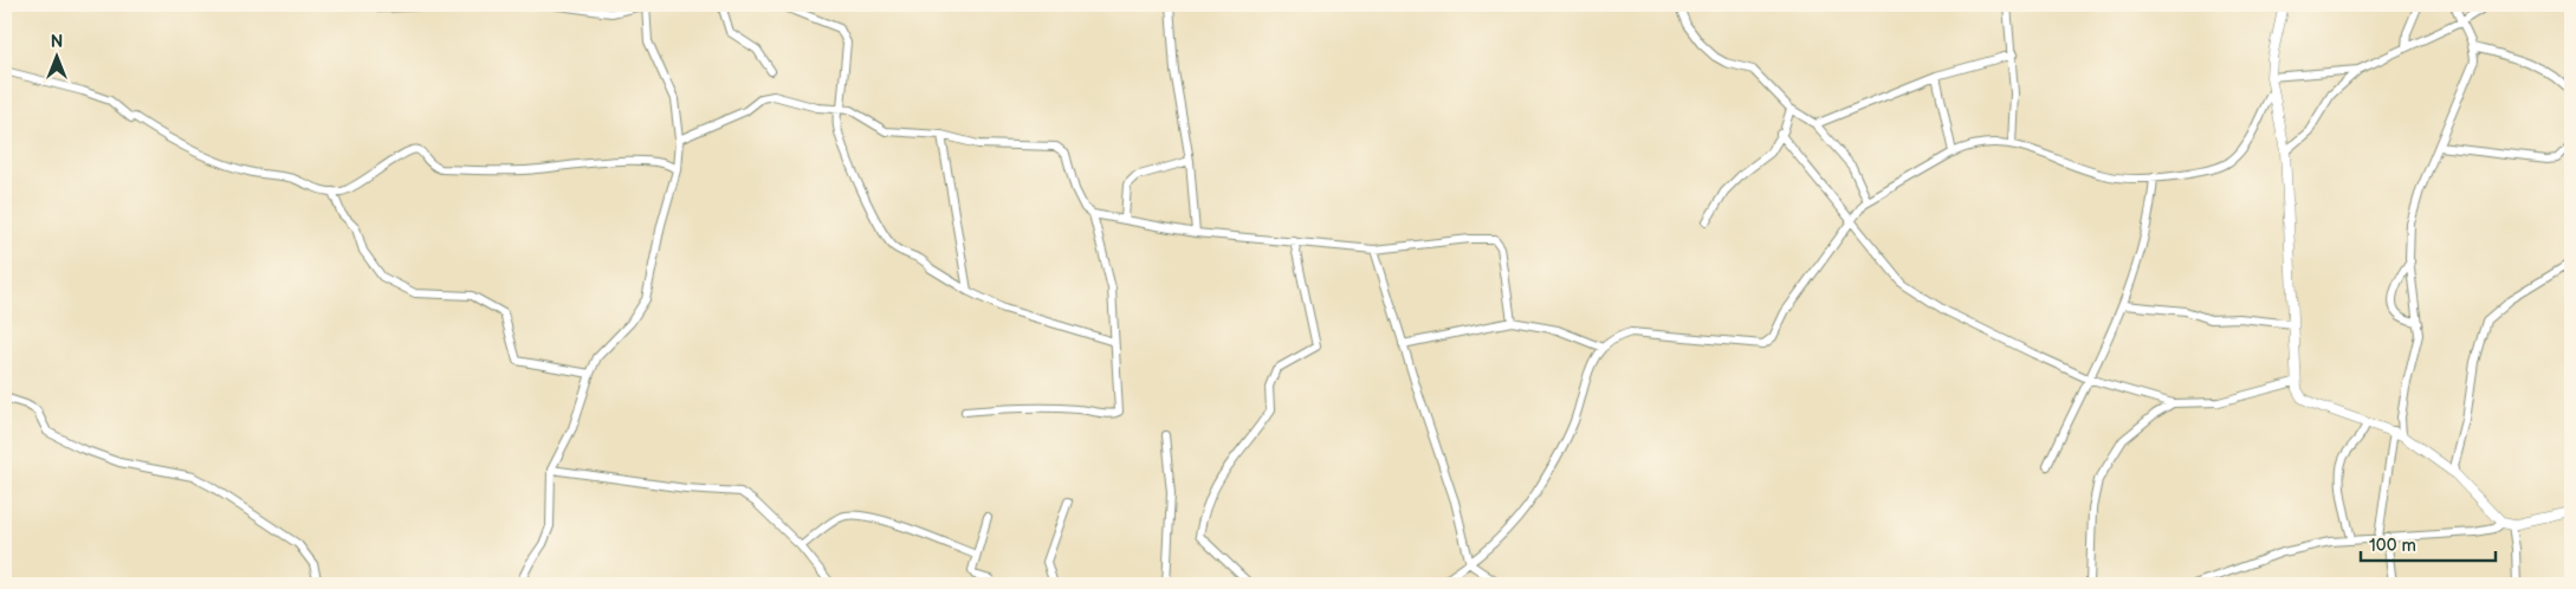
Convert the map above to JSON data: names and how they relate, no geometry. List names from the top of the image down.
{
  "scale_bar": "100 m",
  "north": "top"
}
